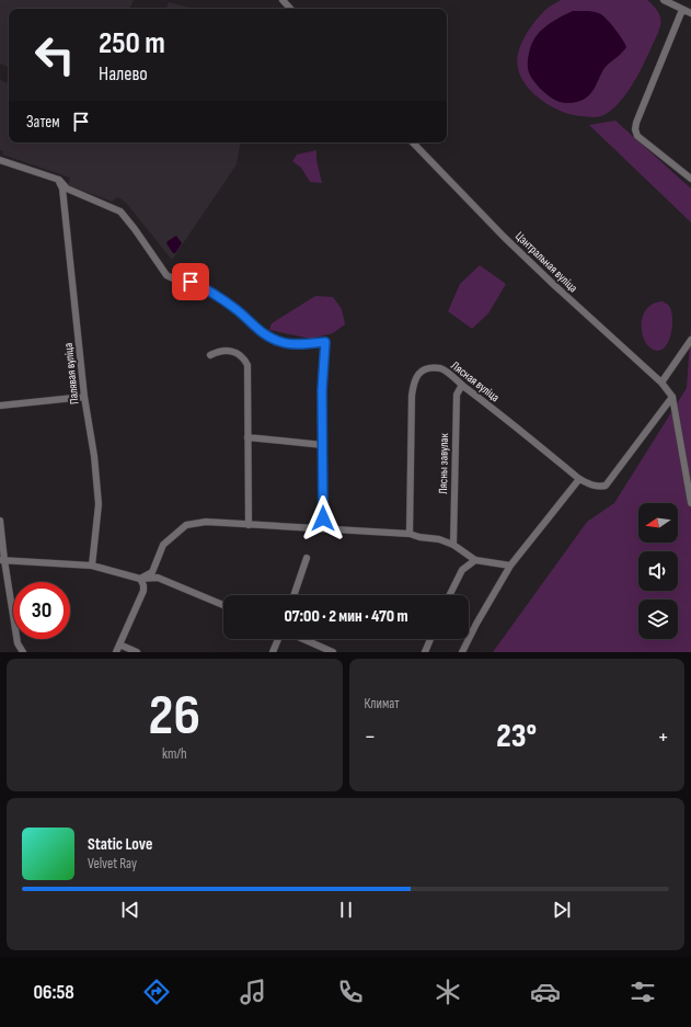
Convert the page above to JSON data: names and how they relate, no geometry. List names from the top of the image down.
{
  "streets": {
    "street": [
      "Цэнтральная вуліца",
      "Палявая вуліца",
      "Лясная вуліца",
      "Лясны завулак"
    ]
  },
  "crossings": [
    ["Цэнтральная вуліца", "Лясная вуліца"],
    ["Лясная вуліца", "Лясны завулак"]
  ],
  "north": "left",
  "page": {
    "turn": ["250 m", "Налево"],
    "then": "Затем",
    "limit": "30",
    "trip": "07:00 · 2 мин · 470 m",
    "tile": [
      ["26", "km/h"],
      "Климат"
    ],
    "heat": ["−", "23°", "+"],
    "song": ["Static Love", "Velvet Ray"],
    "tabs": "06:58"
  }
}
